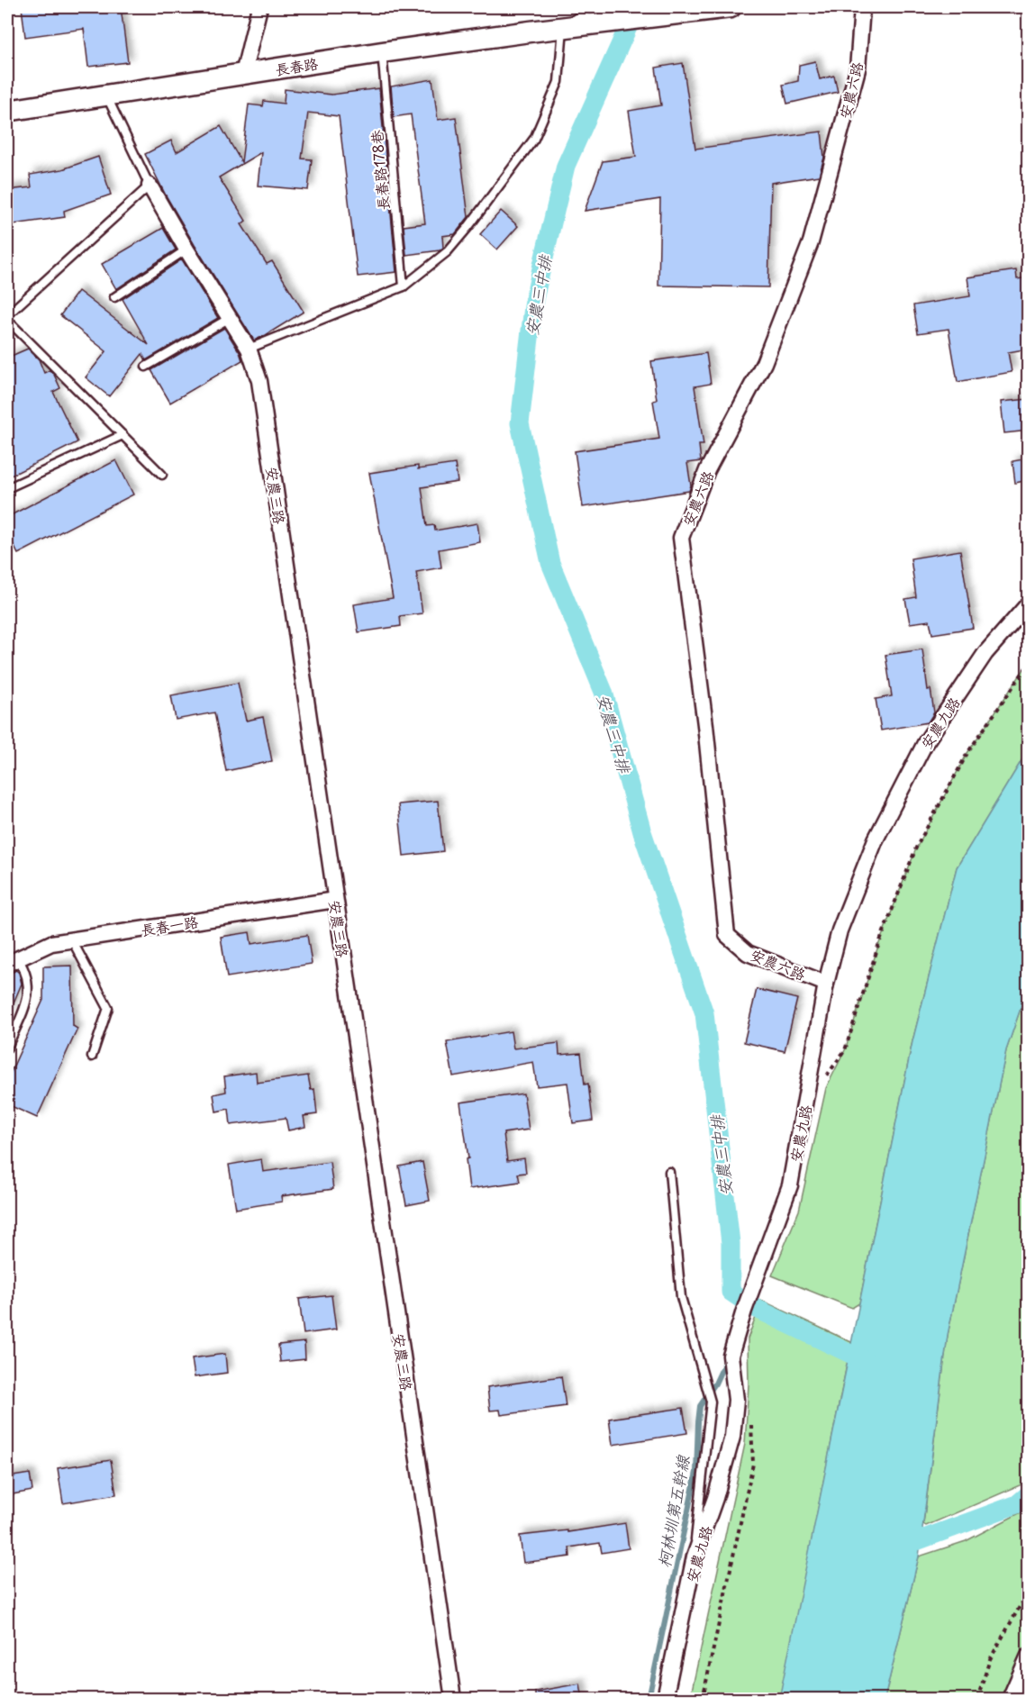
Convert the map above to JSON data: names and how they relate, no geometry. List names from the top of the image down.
{
  "streets": {
    "street": [
      "長春路",
      "安農六路",
      "安農三路",
      "安農九路",
      "長春一路"
    ],
    "lane": ["長春路178巷"]
  },
  "crossings": [
    ["長春路", "長春路178巷"],
    ["安農六路", "安農九路"],
    ["安農三路", "長春一路"]
  ],
  "water": ["安農三中排", "柯林圳第五幹線"]
}
